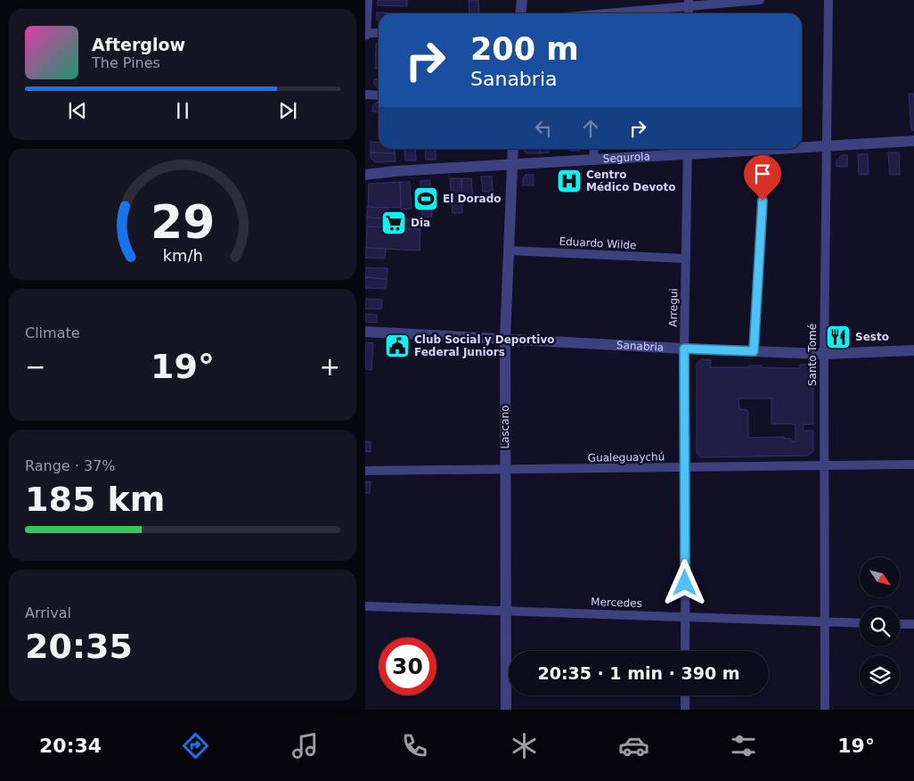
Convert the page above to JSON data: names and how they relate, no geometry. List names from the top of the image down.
{
  "streets": {
    "street": [
      "Segurola",
      "Eduardo Wilde",
      "Arregui",
      "Sanabria",
      "Santo Tomé",
      "Lascano",
      "Gualeguaychú",
      "Mercedes"
    ]
  },
  "crossings": [
    ["Segurola", "Arregui"],
    ["Segurola", "Santo Tomé"],
    ["Segurola", "Lascano"],
    ["Eduardo Wilde", "Arregui"],
    ["Eduardo Wilde", "Lascano"],
    ["Arregui", "Sanabria"],
    ["Arregui", "Gualeguaychú"],
    ["Arregui", "Mercedes"],
    ["Sanabria", "Santo Tomé"],
    ["Sanabria", "Lascano"],
    ["Santo Tomé", "Gualeguaychú"],
    ["Santo Tomé", "Mercedes"],
    ["Lascano", "Gualeguaychú"],
    ["Lascano", "Mercedes"]
  ],
  "places": {
    "hospital": ["Centro Médico Devoto"],
    "sports": ["El Dorado"],
    "supermarket": ["Dia"],
    "restaurant": ["Sesto"],
    "public building": ["Club Social y Deportivo Federal Juniors"]
  },
  "north": "bottom right",
  "page": {
    "turn": ["200 m", "Sanabria"],
    "song": ["Afterglow", "The Pines"],
    "tile": [
      "Climate",
      ["Range · 37%", "185 km"],
      ["Arrival", "20:35"]
    ],
    "heat": ["−", "19°", "+"],
    "limit": "30",
    "trip": "20:35 · 1 min · 390 m",
    "tabs": ["20:34", "19°"],
    "gauge": ["29", "km/h"]
  }
}
